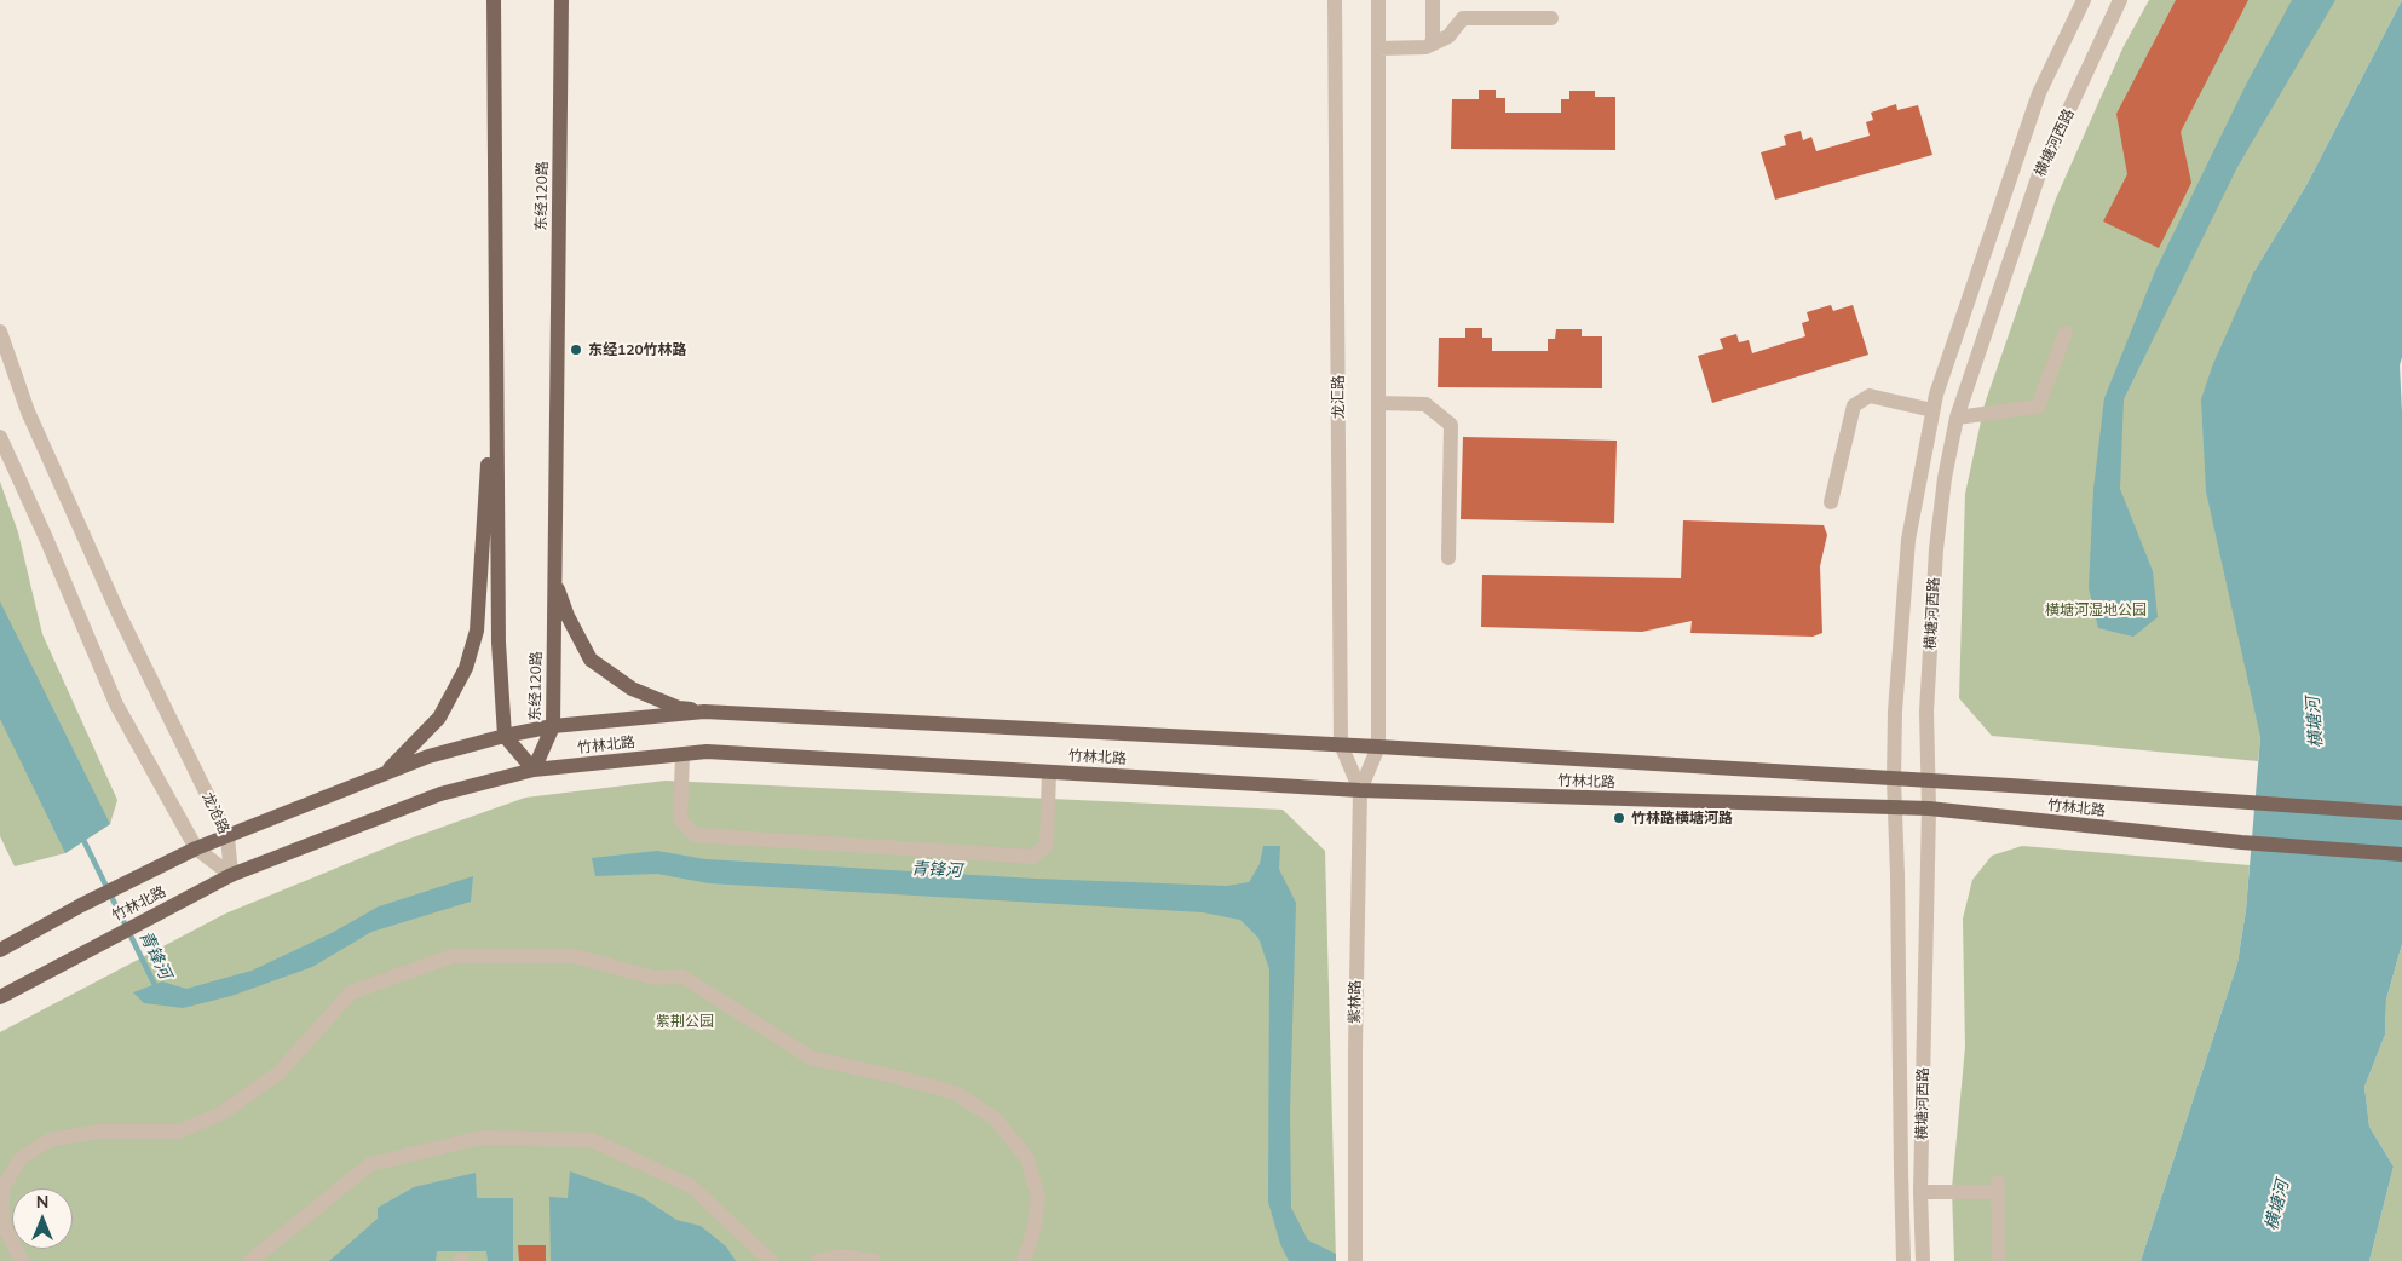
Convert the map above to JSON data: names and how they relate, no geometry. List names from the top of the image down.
{
  "streets": {
    "main road": ["东经120路", "竹林北路"],
    "street": [
      "横塘河西路",
      "龙汇路",
      "龙沧路",
      "紫林路"
    ]
  },
  "crossings": [
    ["横塘河西路", "竹林北路"],
    ["东经120路", "竹林北路"],
    ["龙汇路", "竹林北路"],
    ["龙汇路", "紫林路"],
    ["竹林北路", "龙沧路"],
    ["竹林北路", "紫林路"]
  ],
  "water": ["横塘河", "青锋河"],
  "parks": ["横塘河湿地公园", "紫荆公园"],
  "places": ["东经120竹林路", "竹林路横塘河路"],
  "north": "top"
}
